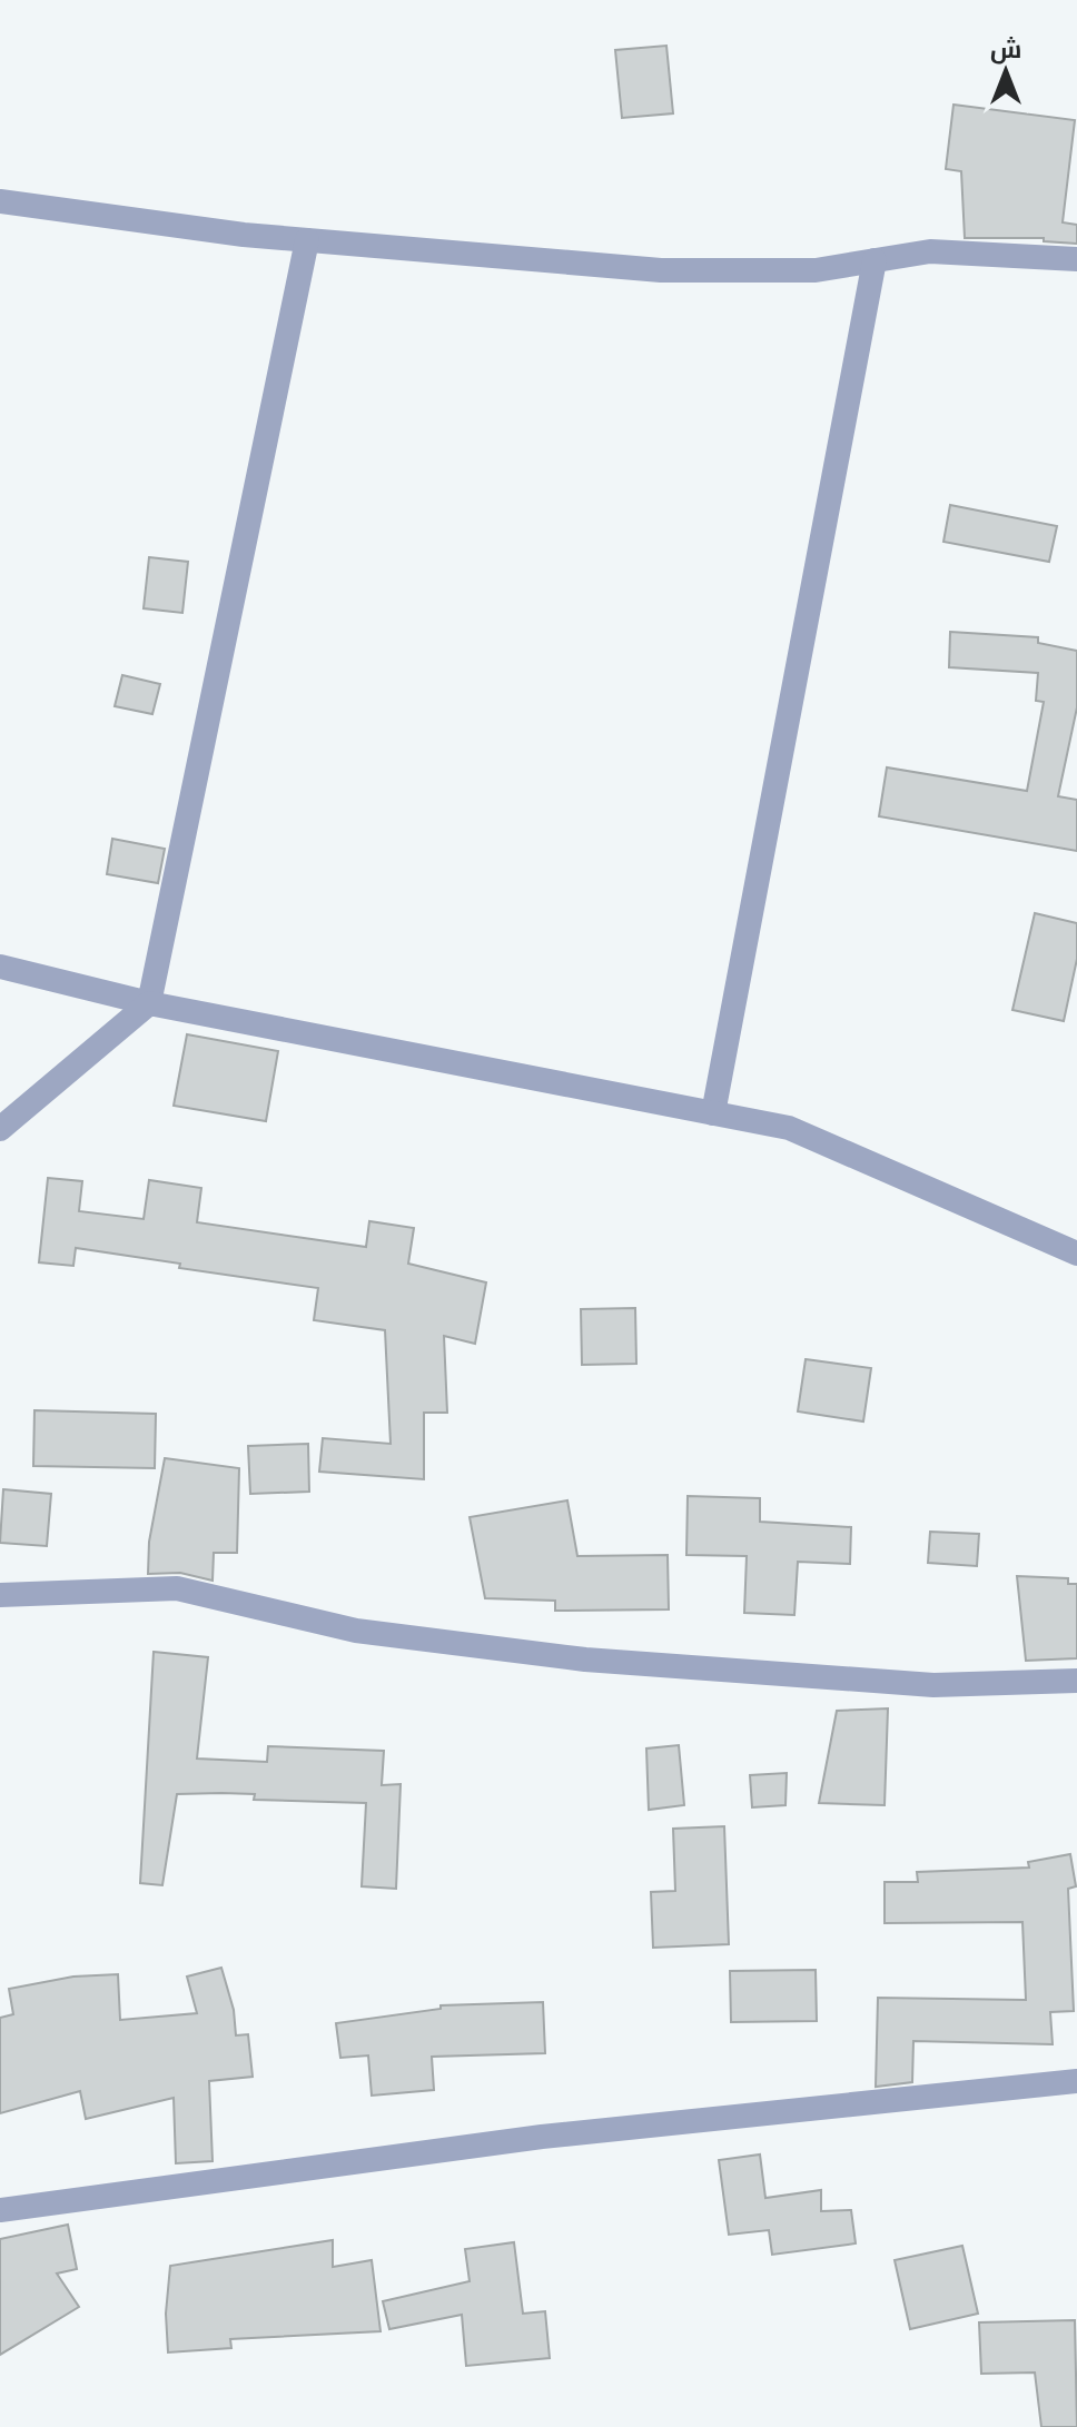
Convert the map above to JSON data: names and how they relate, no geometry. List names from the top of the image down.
{
  "north": "top"
}
